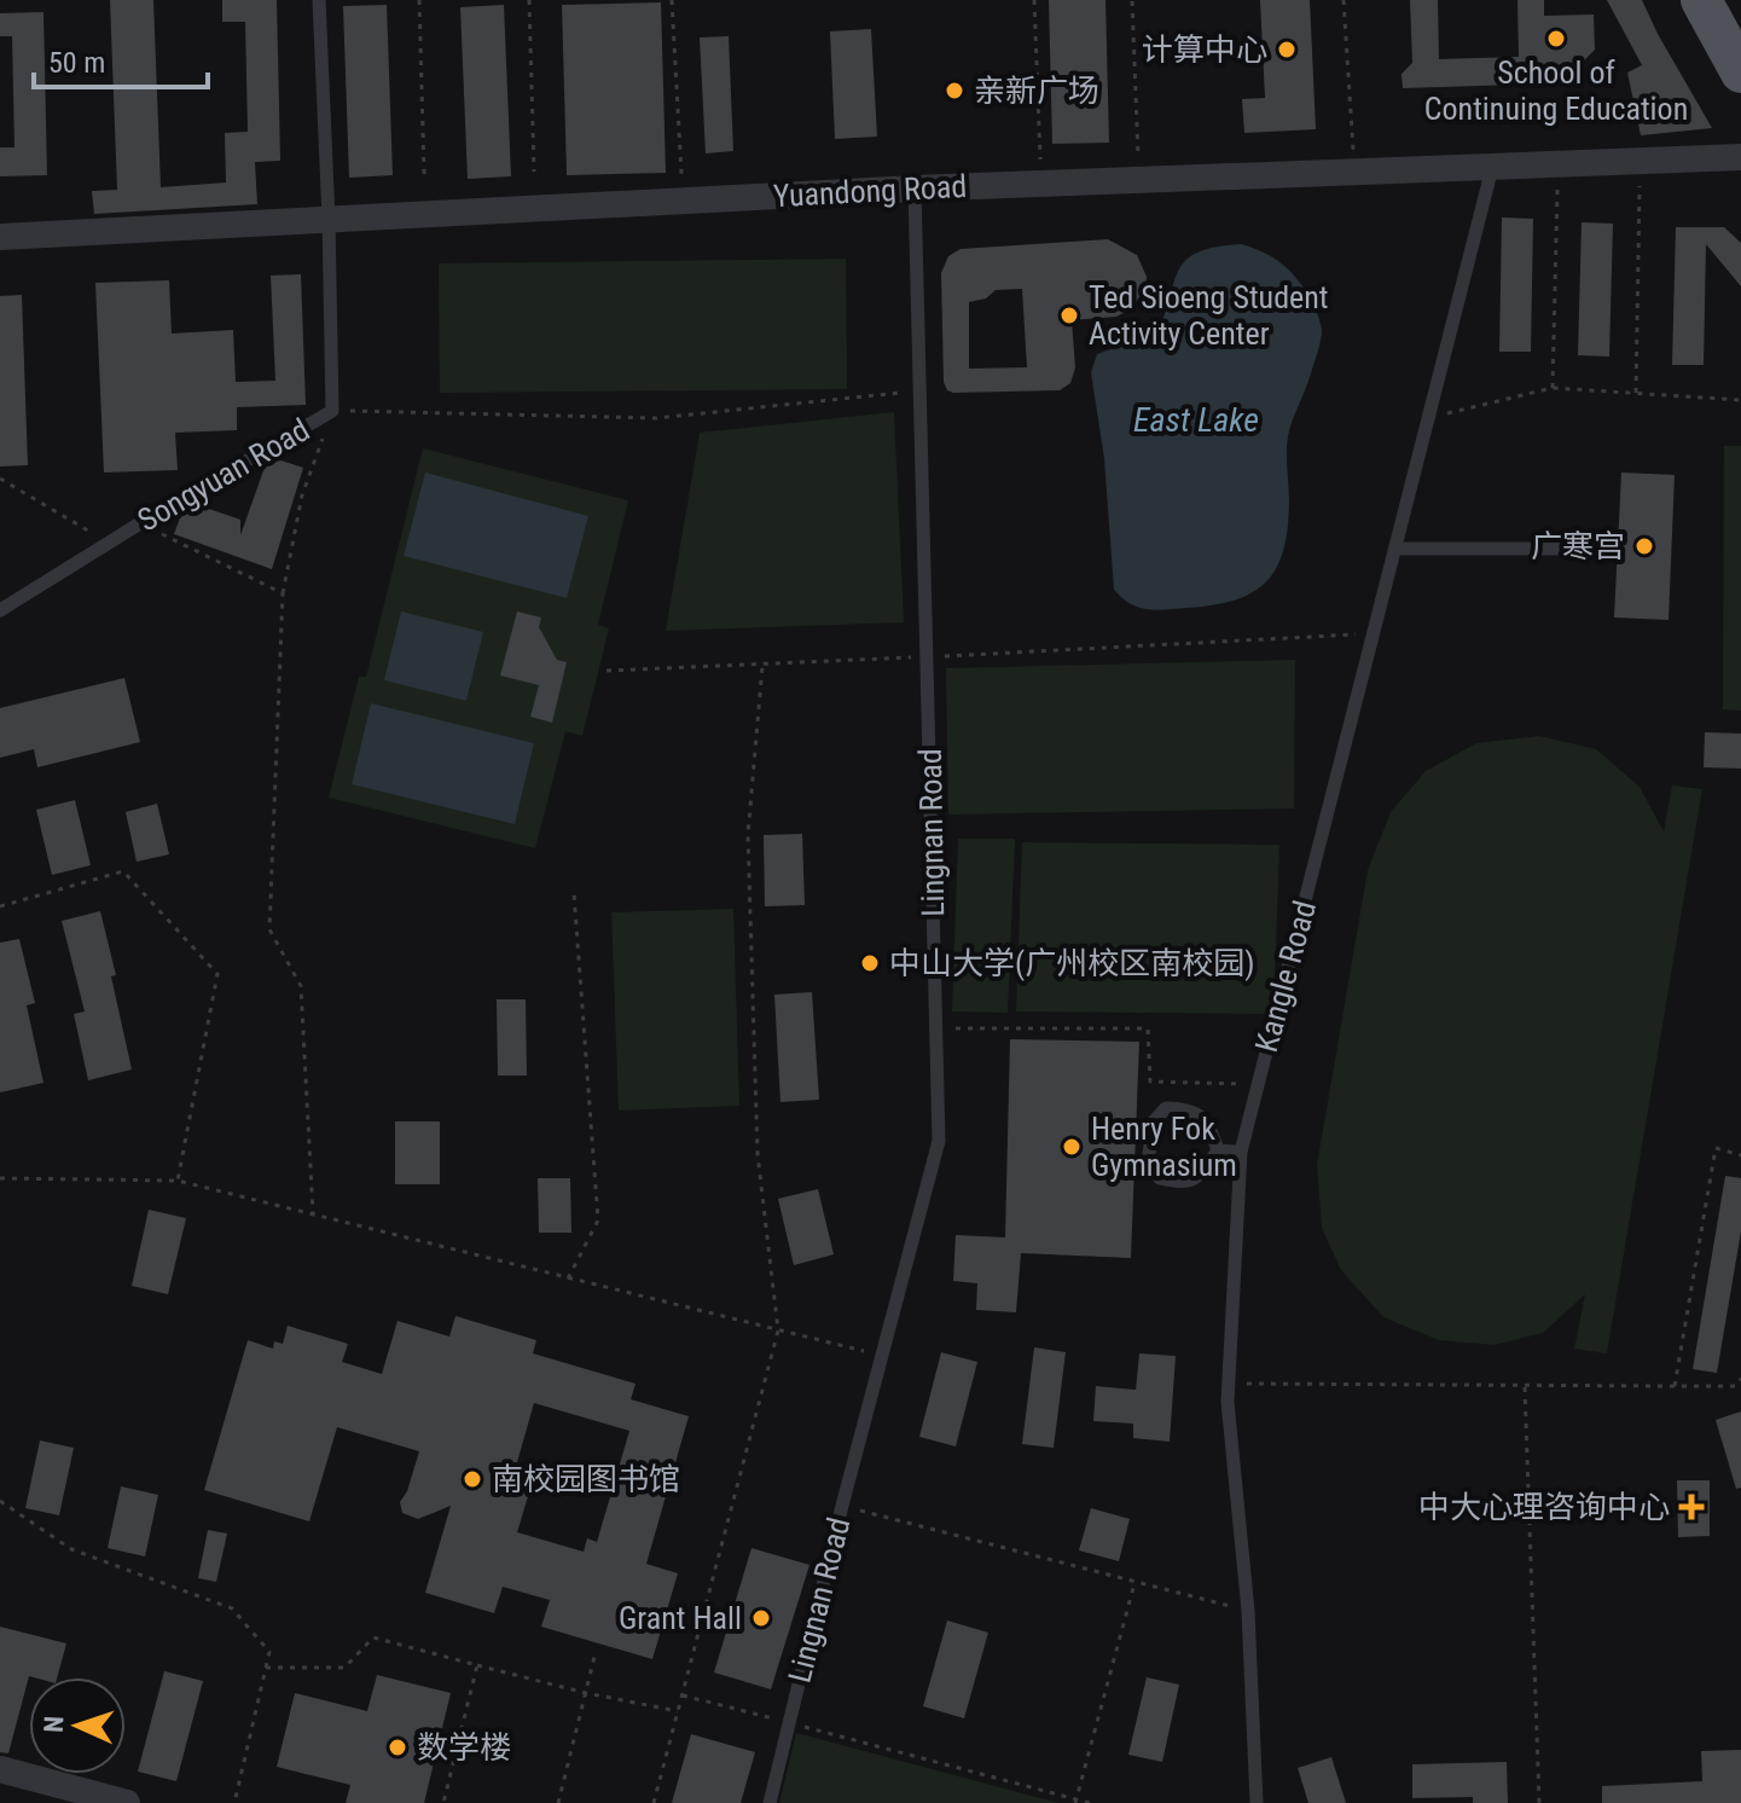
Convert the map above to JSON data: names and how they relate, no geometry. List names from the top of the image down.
{
  "streets": {
    "street": ["Yuandong Road"],
    "lane": ["Songyuan Road", "Lingnan Road", "Kangle Road"]
  },
  "crossings": [
    ["Yuandong Road", "Songyuan Road"],
    ["Yuandong Road", "Lingnan Road"],
    ["Yuandong Road", "Kangle Road"]
  ],
  "water": ["East Lake"],
  "places": {
    "other": [
      "School of Continuing Education",
      "计算中心",
      "亲新广场",
      "Ted Sioeng Student Activity Center",
      "广寒宫",
      "中山大学(广州校区南校园)",
      "Henry Fok Gymnasium",
      "南校园图书馆",
      "Grant Hall",
      "数学楼"
    ],
    "health": ["中大心理咨询中心"]
  },
  "scale_bar": "50 m",
  "north": "left"
}
